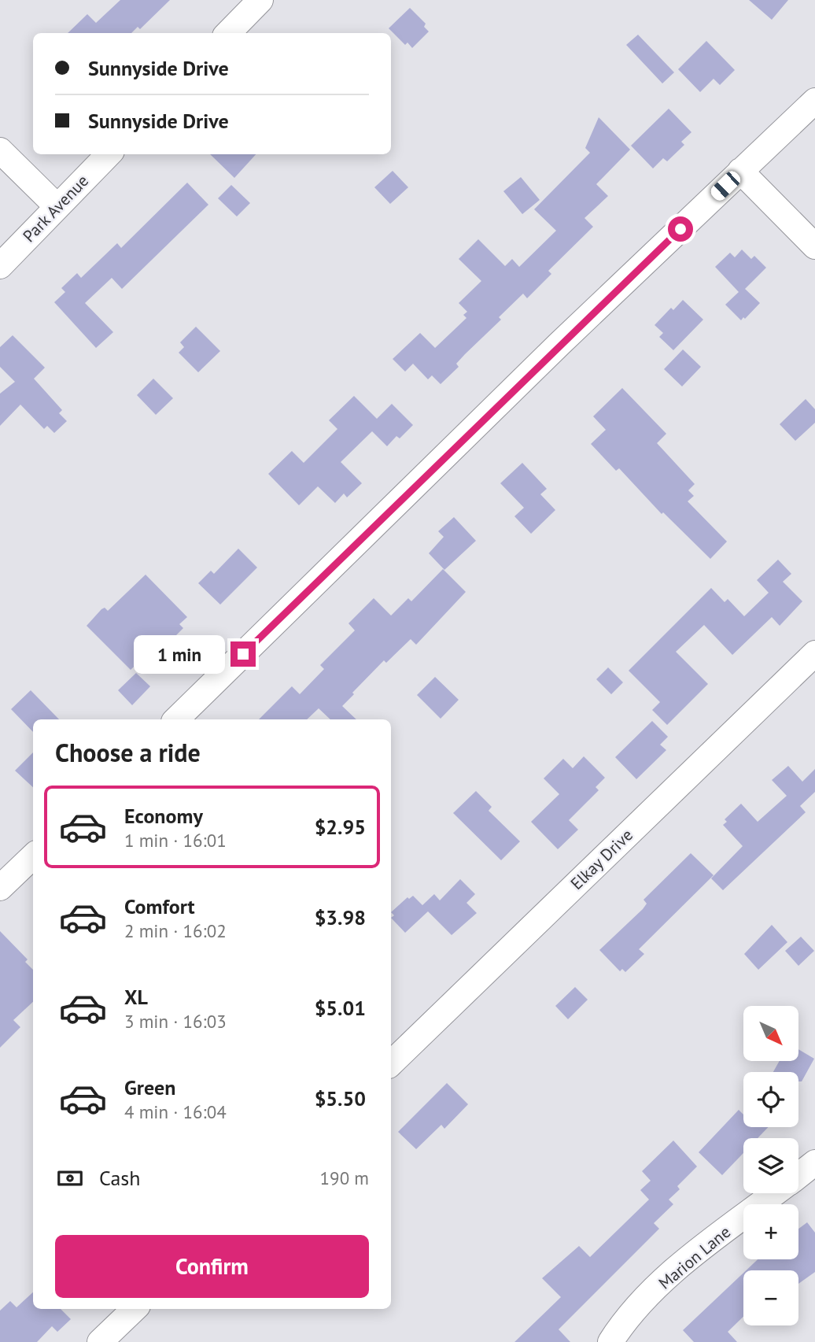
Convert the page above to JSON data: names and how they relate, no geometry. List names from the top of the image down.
{
  "streets": {
    "street": ["Park Avenue", "Elkay Drive", "Marion Lane"]
  },
  "north": "bottom right",
  "page": {
    "banner": ["Sunnyside Drive", "Sunnyside Drive"],
    "bubble": "1 min",
    "heading": "Choose a ride",
    "list": [
      {
        "name": "Economy",
        "note": "1 min · 16:01",
        "value": "$2.95"
      },
      {
        "name": "Comfort",
        "note": "2 min · 16:02",
        "value": "$3.98"
      },
      {
        "name": "XL",
        "note": "3 min · 16:03",
        "value": "$5.01"
      },
      {
        "name": "Green",
        "note": "4 min · 16:04",
        "value": "$5.50"
      }
    ],
    "map_buttons": ["+", "−"],
    "pay": ["Cash", "190 m"],
    "buttons": "Confirm"
  }
}
